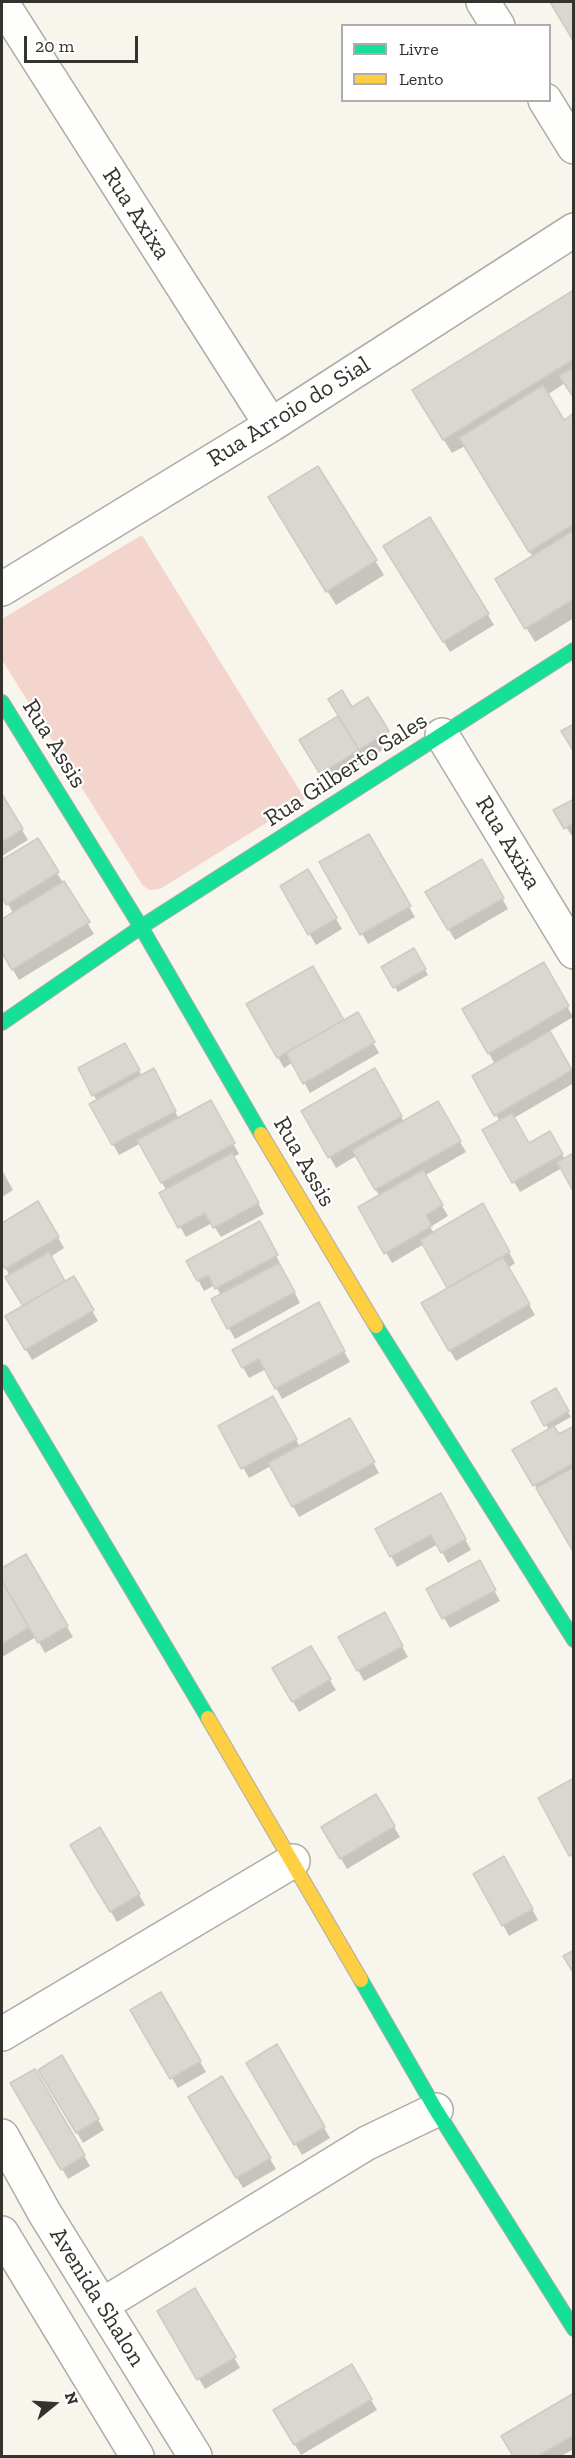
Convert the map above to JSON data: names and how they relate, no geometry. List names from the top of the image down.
{
  "streets": {
    "street": [
      "Rua Axixa",
      "Rua Arroio do Sial",
      "Rua Assis",
      "Rua Gilberto Sales",
      "Avenida Shalon"
    ]
  },
  "crossings": [
    ["Rua Axixa", "Rua Arroio do Sial"],
    ["Rua Axixa", "Rua Gilberto Sales"],
    ["Rua Assis", "Rua Gilberto Sales"]
  ],
  "legend": ["Livre", "Lento"],
  "scale_bar": "20 m",
  "north": "right"
}
